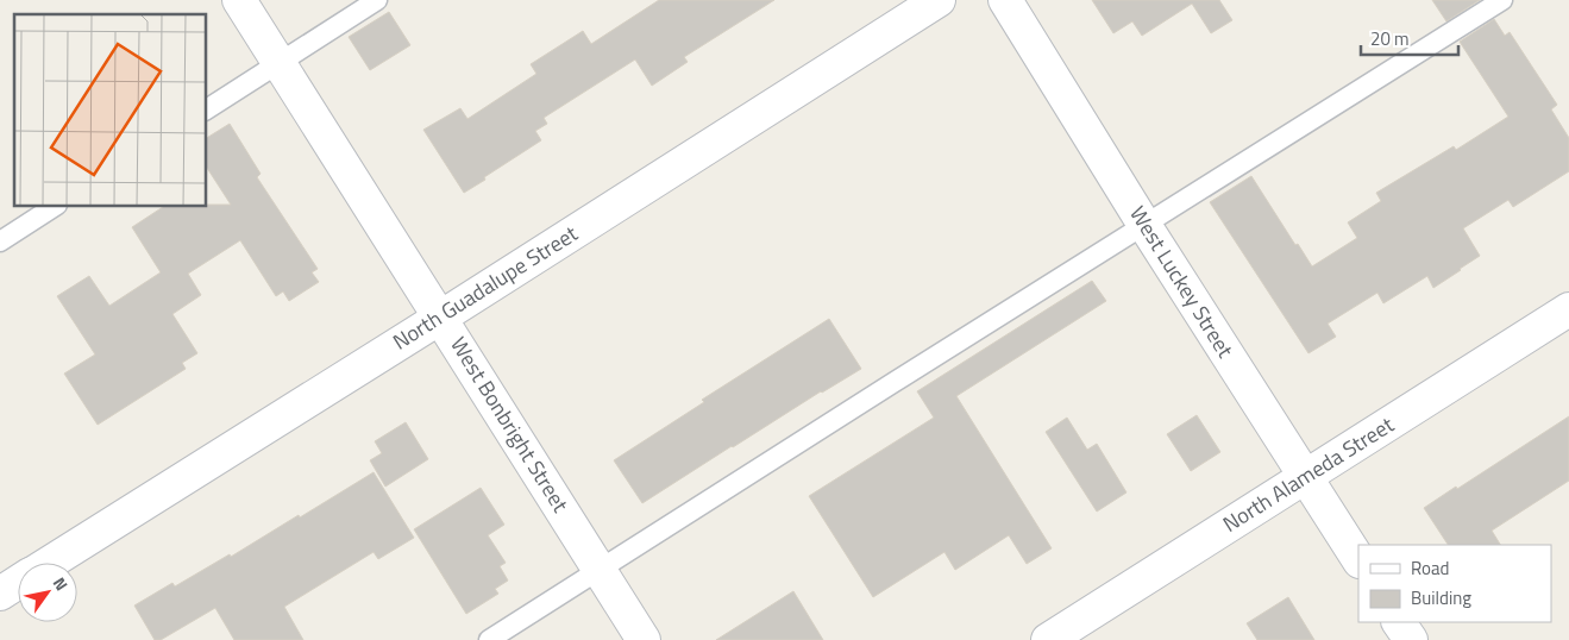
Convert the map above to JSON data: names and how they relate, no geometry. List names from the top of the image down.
{
  "streets": {
    "street": [
      "West Luckey Street",
      "North Guadalupe Street",
      "West Bonbright Street",
      "North Alameda Street"
    ]
  },
  "crossings": [
    ["West Luckey Street", "North Alameda Street"],
    ["North Guadalupe Street", "West Bonbright Street"]
  ],
  "legend": ["Road", "Building"],
  "scale_bar": "20 m",
  "north": "top right"
}
